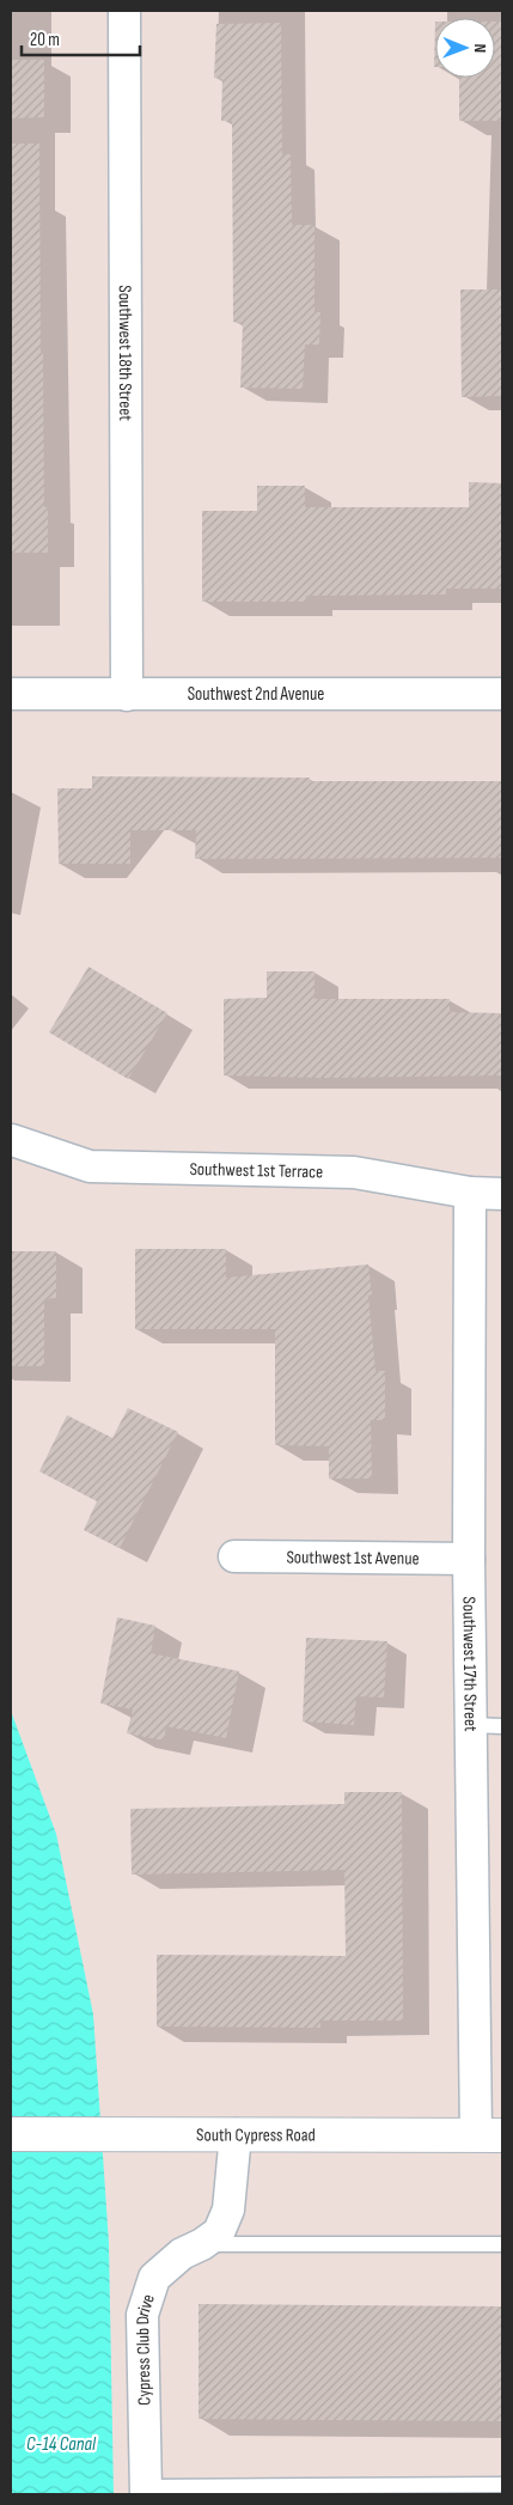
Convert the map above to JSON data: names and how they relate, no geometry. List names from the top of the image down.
{
  "streets": {
    "street": [
      "Southwest 18th Street",
      "Southwest 2nd Avenue",
      "Southwest 1st Terrace",
      "Southwest 1st Avenue",
      "Southwest 17th Street",
      "South Cypress Road",
      "Cypress Club Drive"
    ]
  },
  "crossings": [
    ["Southwest 18th Street", "Southwest 2nd Avenue"],
    ["Southwest 1st Terrace", "Southwest 17th Street"],
    ["Southwest 1st Avenue", "Southwest 17th Street"],
    ["Southwest 17th Street", "South Cypress Road"],
    ["South Cypress Road", "Cypress Club Drive"]
  ],
  "water": ["C-14 Canal"],
  "scale_bar": "20 m",
  "north": "right"
}
